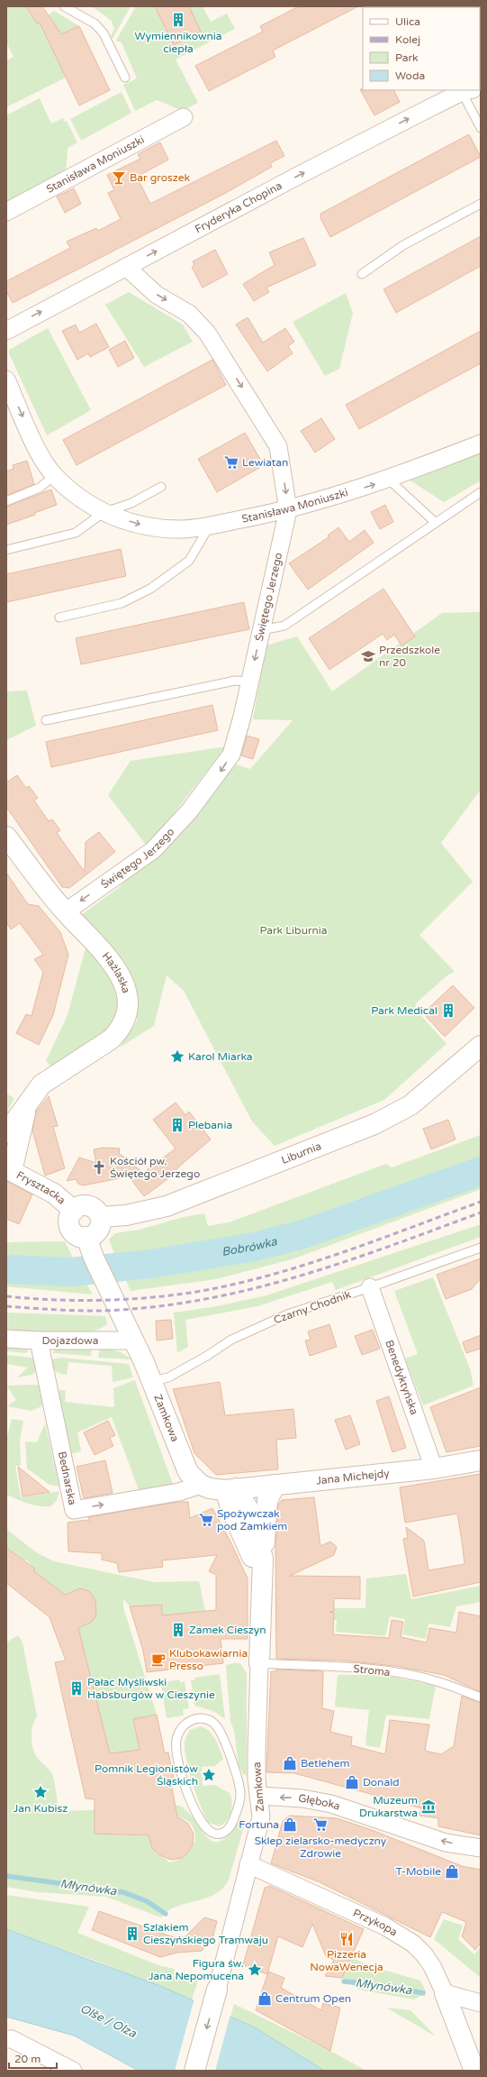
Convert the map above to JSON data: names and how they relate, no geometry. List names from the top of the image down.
{
  "streets": {
    "street": [
      "Stanisława Moniuszki",
      "Fryderyka Chopina",
      "Świętego Jerzego",
      "Hażlaska",
      "Liburnia",
      "Frysztacka",
      "Dojazdowa",
      "Benedyktyńska",
      "Zamkowa",
      "Jana Michejdy",
      "Bednarska",
      "Głęboka",
      "Przykopa"
    ],
    "lane": ["Czarny Chodnik", "Stroma"]
  },
  "crossings": [
    ["Stanisława Moniuszki", "Świętego Jerzego"],
    ["Fryderyka Chopina", "Świętego Jerzego"],
    ["Świętego Jerzego", "Hażlaska"],
    ["Hażlaska", "Frysztacka"],
    ["Liburnia", "Frysztacka"],
    ["Liburnia", "Zamkowa"],
    ["Frysztacka", "Zamkowa"],
    ["Czarny Chodnik", "Benedyktyńska"],
    ["Czarny Chodnik", "Zamkowa"],
    ["Dojazdowa", "Zamkowa"],
    ["Dojazdowa", "Bednarska"],
    ["Benedyktyńska", "Jana Michejdy"],
    ["Zamkowa", "Jana Michejdy"],
    ["Zamkowa", "Bednarska"],
    ["Zamkowa", "Stroma"],
    ["Zamkowa", "Głęboka"],
    ["Zamkowa", "Przykopa"]
  ],
  "one_way": ["Stanisława Moniuszki", "Fryderyka Chopina", "Głęboka"],
  "water": ["Bobrówka", "Młynówka", "Olše / Olza"],
  "parks": ["Park Liburnia"],
  "places": {
    "building": [
      "Wymiennikownia ciepła",
      "Park Medical",
      "Plebania",
      "Zamek Cieszyn",
      "Pałac Myśliwski Habsburgów w Cieszynie",
      "Szlakiem Cieszyńskiego Tramwaju"
    ],
    "bar": ["Bar groszek"],
    "supermarket": ["Lewiatan", "Spożywczak pod Zamkiem", "Sklep zielarsko-medyczny Zdrowie"],
    "school or university": ["Przedszkole nr 20"],
    "place": [
      "Karol Miarka",
      "Pomnik Legionistów Śląskich",
      "Jan Kubisz",
      "Figura św. Jana Nepomucena"
    ],
    "church": ["Kościół pw. Świętego Jerzego"],
    "cafe": ["Klubokawiarnia Presso"],
    "shop": [
      "Betlehem",
      "Donald",
      "Fortuna",
      "T-Mobile",
      "Centrum Open"
    ],
    "museum": ["Muzeum Drukarstwa"],
    "restaurant": ["Pizzeria NowaWenecja"]
  },
  "legend": [
    "Ulica",
    "Kolej",
    "Park",
    "Woda"
  ],
  "scale_bar": "20 m"
}
